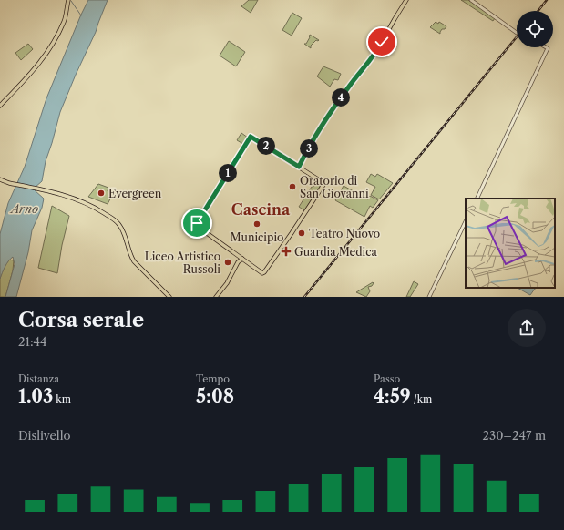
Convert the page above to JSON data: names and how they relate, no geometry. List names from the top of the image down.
{
  "districts": ["Cascina"],
  "water": ["Arno"],
  "places": {
    "other": [
      "Oratorio di San Giovanni",
      "Evergreen",
      "Municipio",
      "Teatro Nuovo",
      "Liceo Artistico Russoli"
    ],
    "health": ["Guardia Medica"]
  },
  "page": {
    "pins": [
      "4",
      "2",
      "3",
      "1"
    ],
    "heading": ["Corsa serale", "21:44"],
    "stats": [
      ["Distanza", "1.03 km"],
      ["Tempo", "5:08"],
      ["Passo", "4:59 /km"]
    ],
    "chart": ["Dislivello", "230–247 m"]
  }
}
